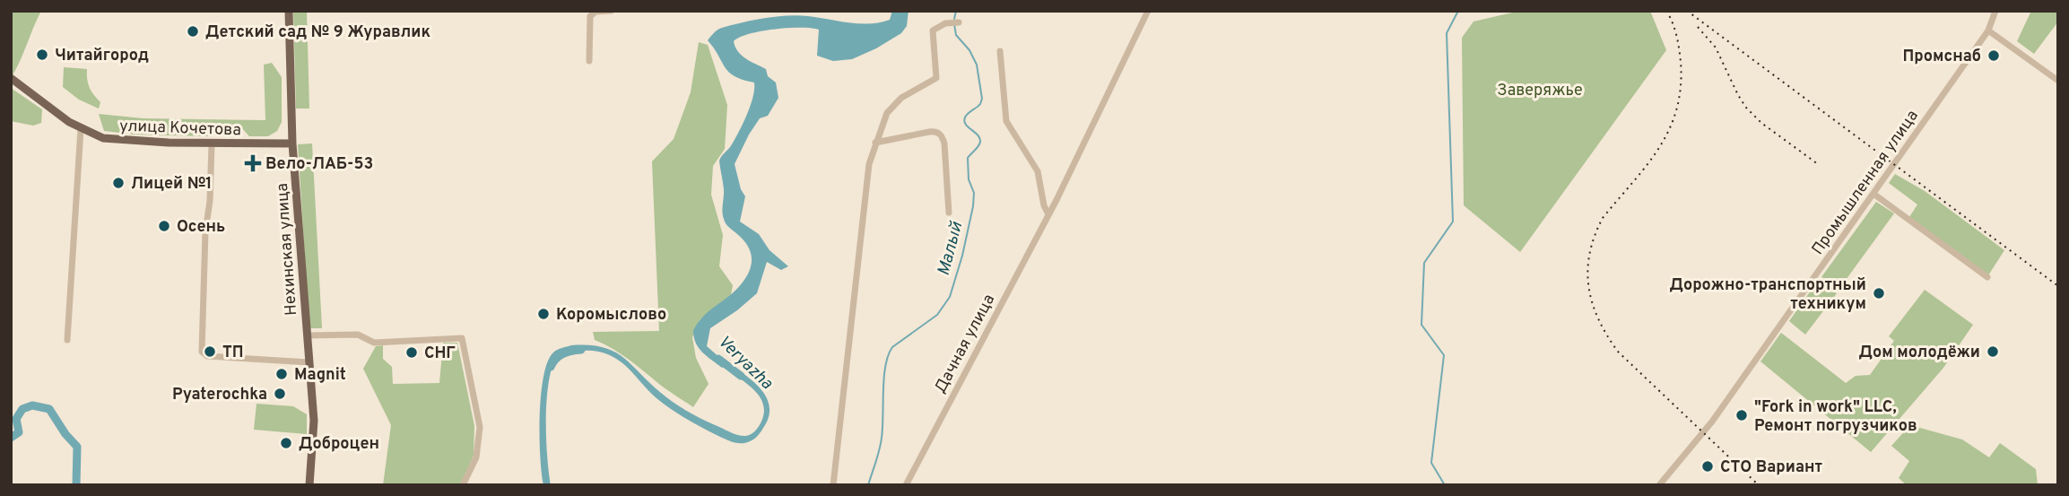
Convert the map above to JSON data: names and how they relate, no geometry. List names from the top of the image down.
{
  "streets": {
    "main road": ["улица Кочетова", "Нехинская улица"],
    "street": ["Промышленная улица", "Дачная улица"]
  },
  "crossings": [
    ["улица Кочетова", "Нехинская улица"]
  ],
  "water": ["Малый", "Veryazha"],
  "parks": ["Заверяжье"],
  "places": {
    "other": [
      "Детский сад № 9 Журавлик",
      "Читайгород",
      "Промснаб",
      "Лицей №1",
      "Осень",
      "Дорожно-транспортный техникум",
      "Коромыслово",
      "ТП",
      "Дом молодёжи",
      "СНГ",
      "Magnit",
      "Pyaterochka",
      "\"Fork in work\" LLC, Ремонт погрузчиков",
      "Доброцен",
      "СТО Вариант"
    ],
    "health": ["Вело-ЛАБ-53"]
  }
}
